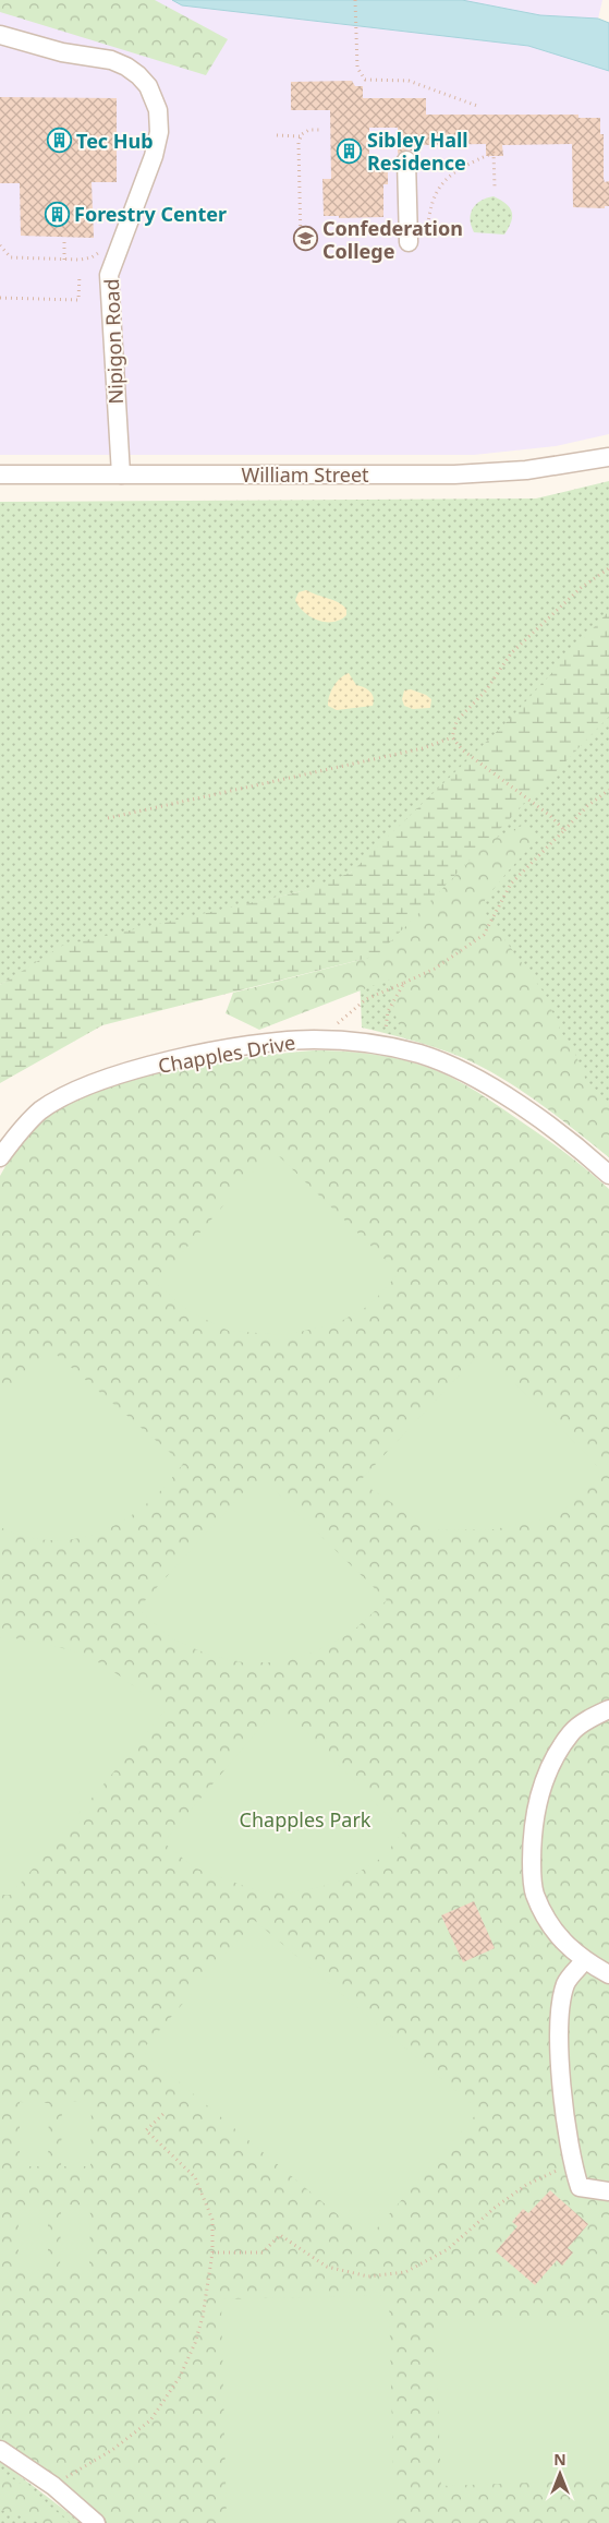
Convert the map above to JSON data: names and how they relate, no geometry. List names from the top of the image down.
{
  "streets": {
    "street": ["Nipigon Road", "William Street", "Chapples Drive"]
  },
  "crossings": [
    ["Nipigon Road", "William Street"]
  ],
  "parks": ["Chapples Park"],
  "places": {
    "building": ["Tec Hub", "Sibley Hall Residence", "Forestry Center"],
    "school or university": ["Confederation College"]
  },
  "north": "top"
}
